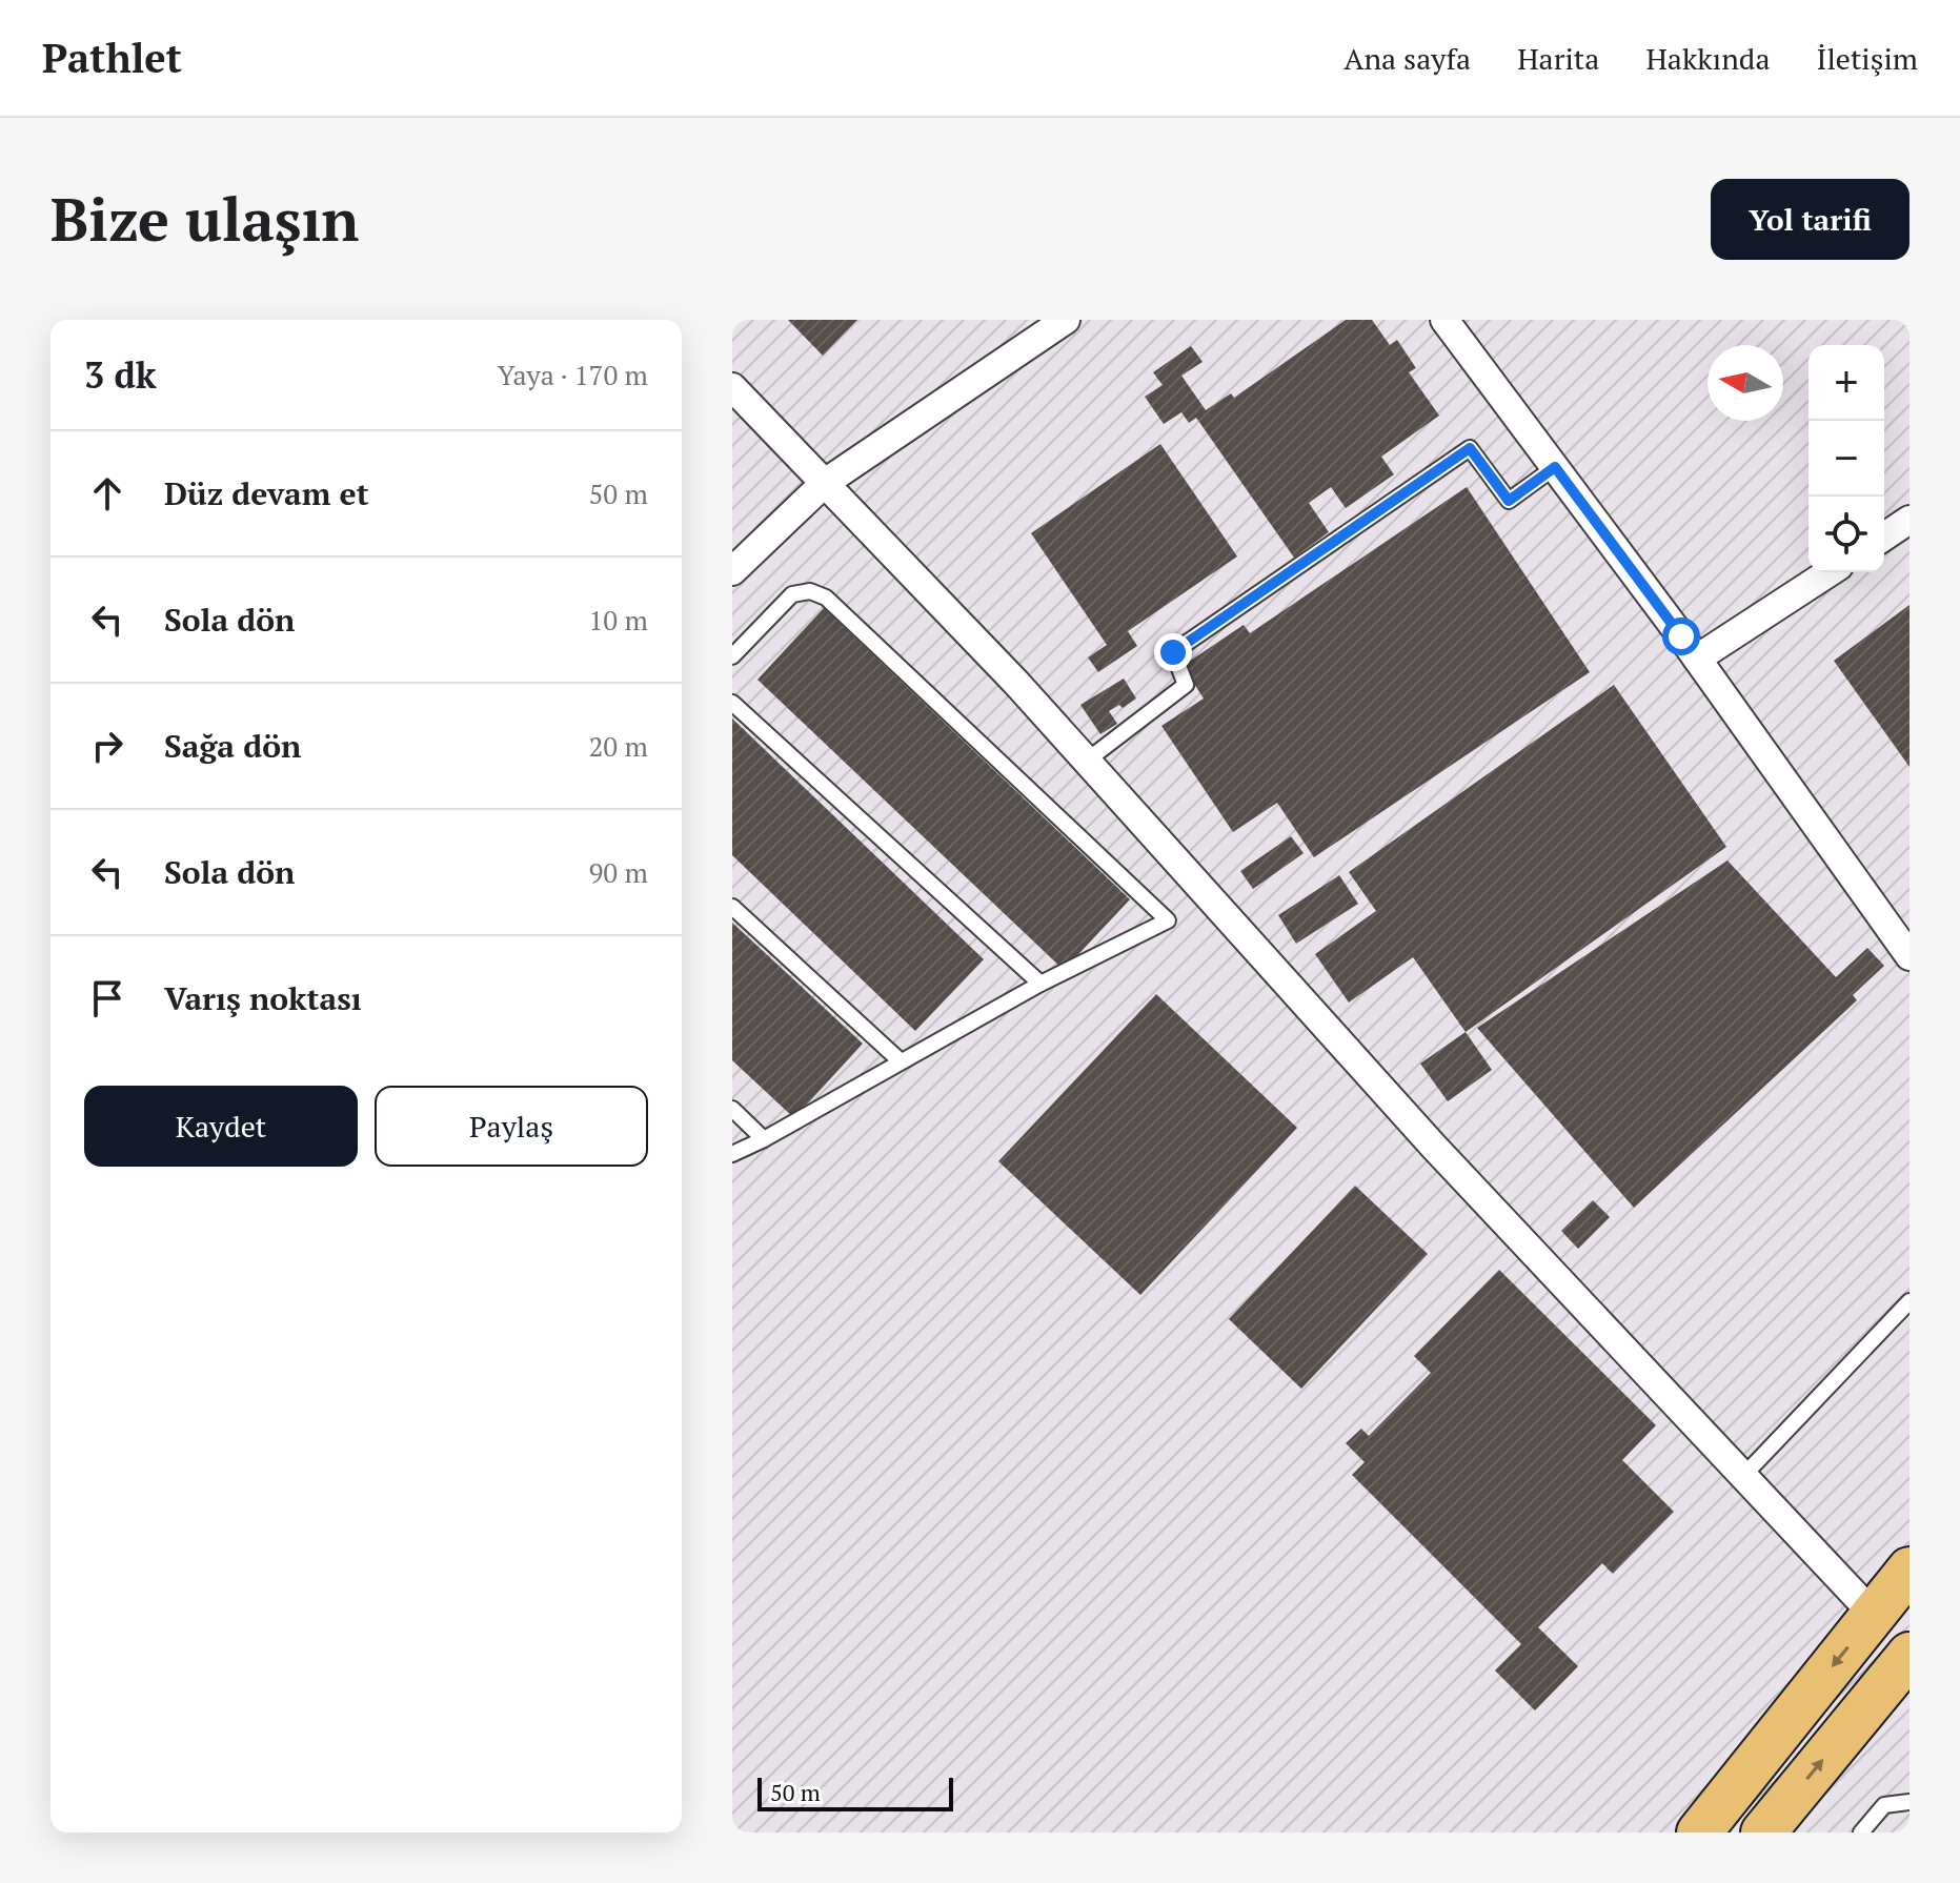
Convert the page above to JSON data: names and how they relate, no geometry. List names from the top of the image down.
{
  "scale_bar": "50 m",
  "north": "left",
  "page": {
    "header": "Pathlet",
    "nav": [
      "Ana sayfa",
      "Harita",
      "Hakkında",
      "İletişim"
    ],
    "buttons": [
      "Yol tarifi",
      ["Kaydet", "Paylaş"]
    ],
    "title": "Bize ulaşın",
    "heading": ["3 dk", "Yaya · 170 m"],
    "map_buttons": ["+", "−"],
    "list": [
      ["Düz devam et", "50 m"],
      ["Sola dön", "10 m"],
      ["Sağa dön", "20 m"],
      ["Sola dön", "90 m"],
      "Varış noktası"
    ],
    "scale": "50 m"
  }
}
